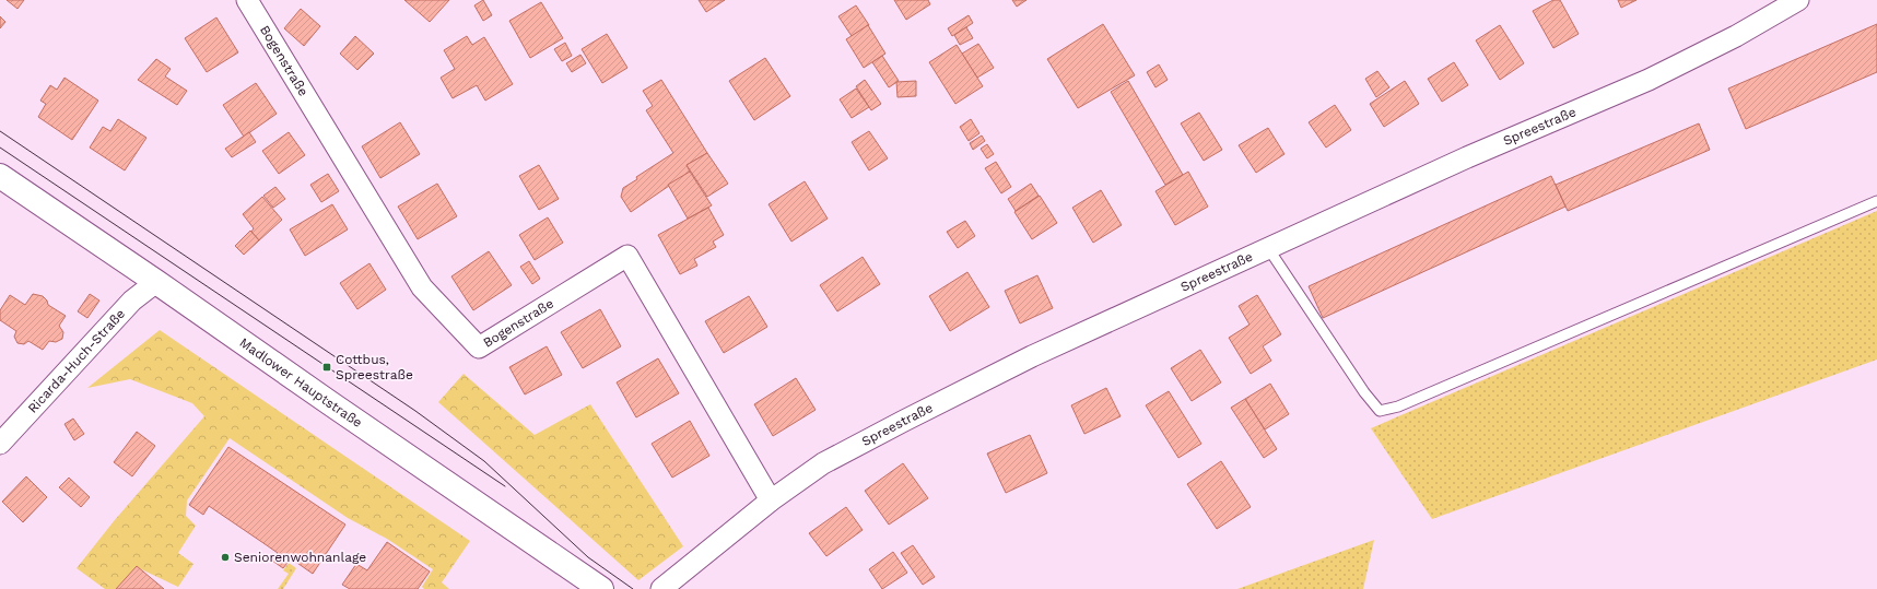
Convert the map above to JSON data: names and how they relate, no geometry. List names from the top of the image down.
{
  "streets": {
    "main road": ["Madlower Hauptstraße"],
    "street": ["Bogenstraße", "Spreestraße", "Ricarda-Huch-Straße"]
  },
  "crossings": [
    ["Bogenstraße", "Spreestraße"],
    ["Ricarda-Huch-Straße", "Madlower Hauptstraße"]
  ],
  "places": {
    "transit": ["Cottbus, Spreestraße"],
    "other": ["Seniorenwohnanlage"]
  }
}
